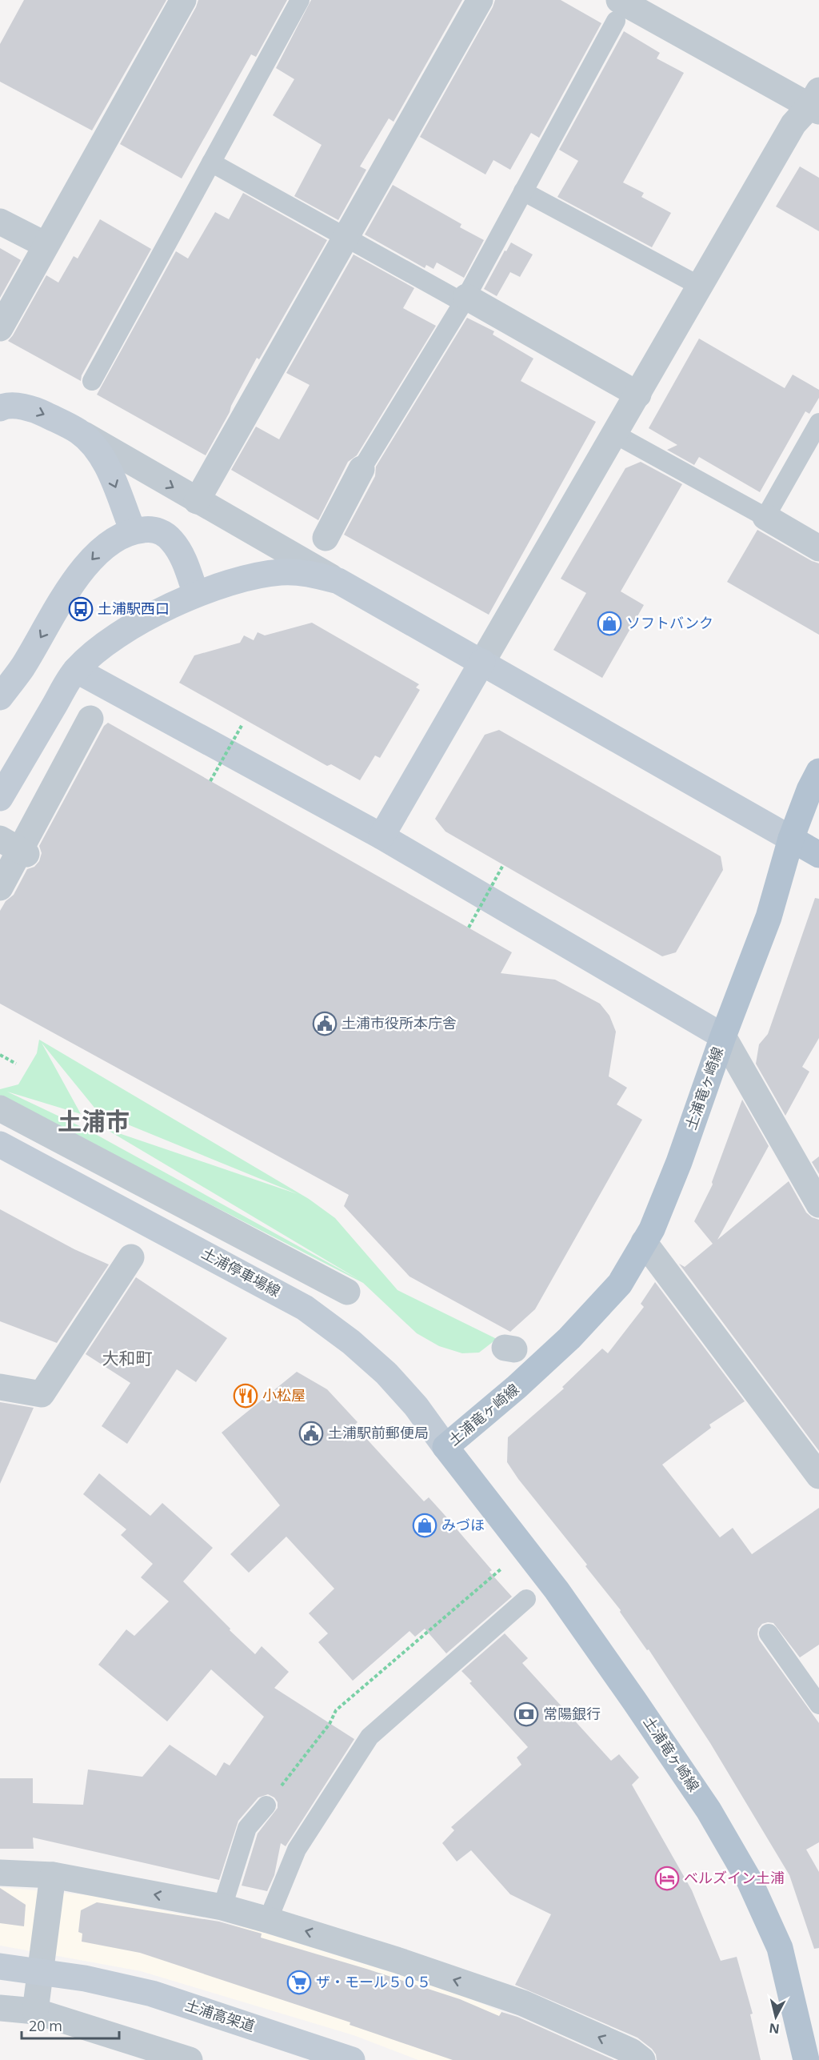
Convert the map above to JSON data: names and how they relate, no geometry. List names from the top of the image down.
{
  "streets": {
    "main road": ["土浦竜ヶ崎線"],
    "street": ["土浦停車場線", "土浦高架道"]
  },
  "crossings": [
    ["土浦竜ヶ崎線", "土浦停車場線"]
  ],
  "districts": ["土浦市", "大和町"],
  "places": {
    "bus stop": ["土浦駅西口"],
    "shop": ["ソフトバンク", "みづほ"],
    "public building": ["土浦市役所本庁舎", "土浦駅前郵便局"],
    "restaurant": ["小松屋"],
    "bank": ["常陽銀行"],
    "hotel": ["ベルズイン土浦"],
    "supermarket": ["ザ・モール５０５"]
  },
  "scale_bar": "20 m",
  "north": "bottom"
}
